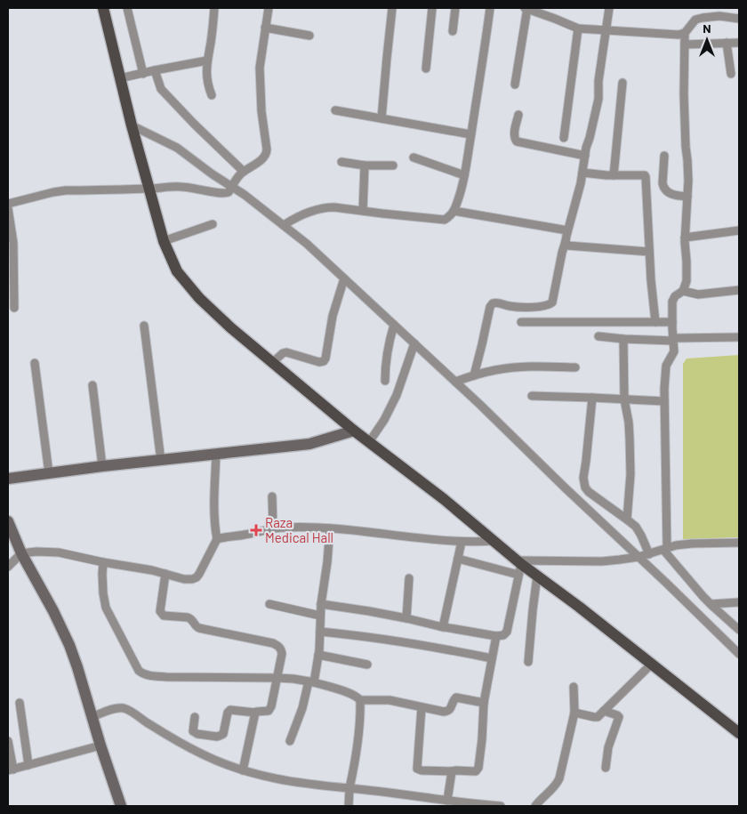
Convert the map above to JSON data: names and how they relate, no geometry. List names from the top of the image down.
{
  "places": {
    "health": ["Raza Medical Hall"]
  },
  "north": "top"
}
